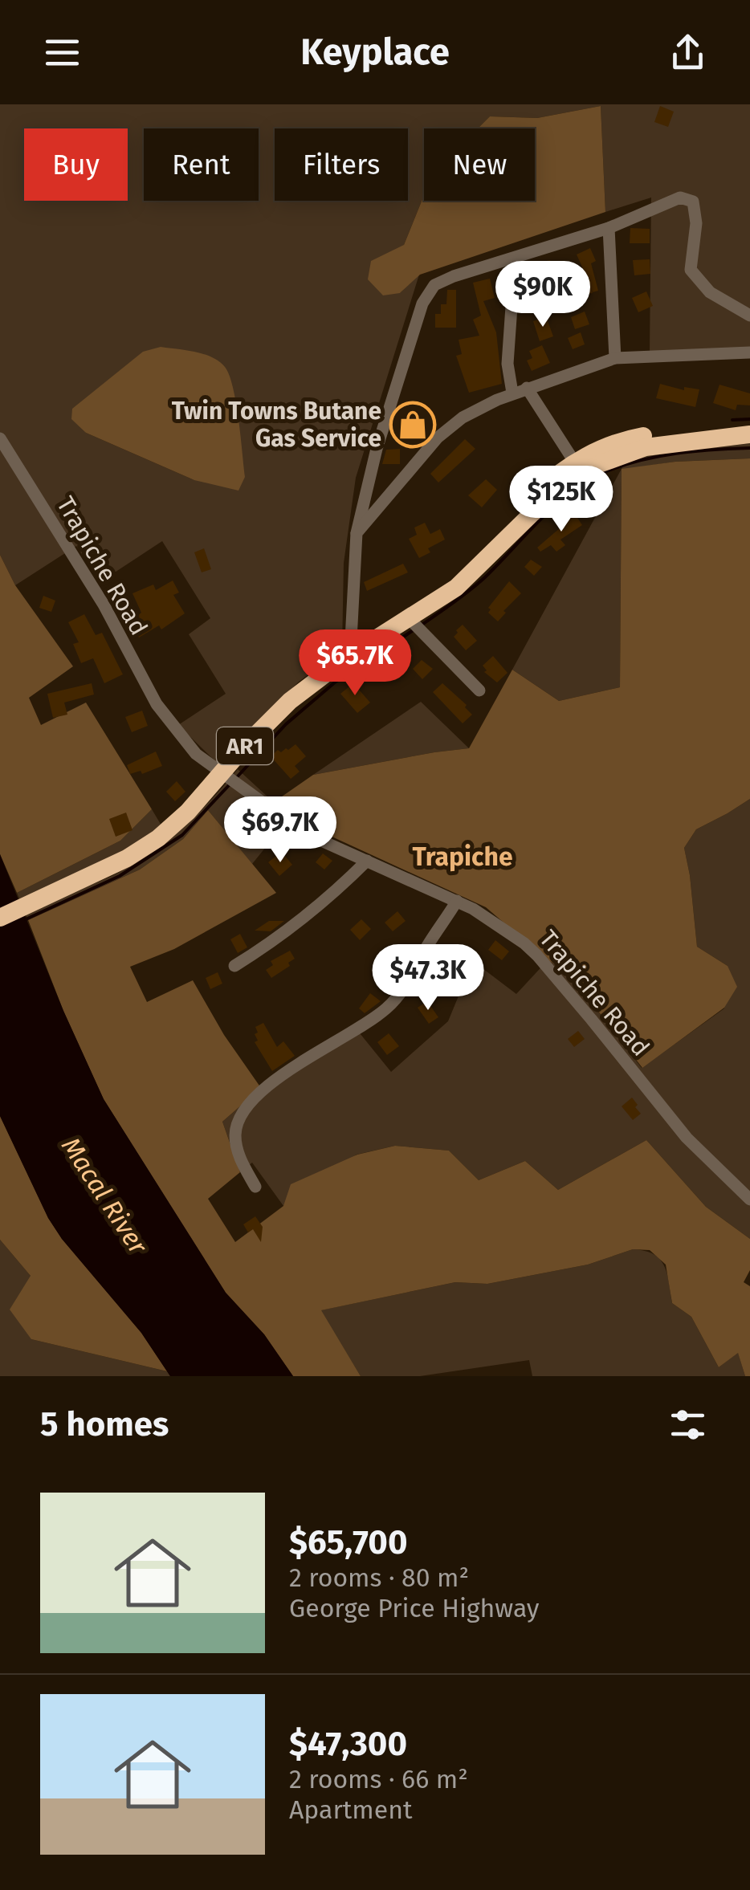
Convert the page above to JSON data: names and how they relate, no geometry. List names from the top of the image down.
{
  "streets": {
    "highway": ["AR1"],
    "street": ["Trapiche Road"]
  },
  "crossings": [
    ["Trapiche Road", "AR1"]
  ],
  "districts": ["Trapiche"],
  "water": ["Macal River"],
  "places": {
    "shop": ["Twin Towns Butane Gas Service"]
  },
  "page": {
    "header": "Keyplace",
    "chip": [
      "Buy",
      "Rent",
      "Filters",
      "New"
    ],
    "price": [
      "$90K",
      "$125K",
      "$65.7K",
      "$69.7K",
      "$47.3K"
    ],
    "heading": "5 homes",
    "list": [
      {
        "name": "$65,700",
        "note": "2 rooms · 80 m² · George Price Highway"
      },
      {
        "name": "$47,300",
        "note": "2 rooms · 66 m² · Apartment"
      }
    ]
  }
}
